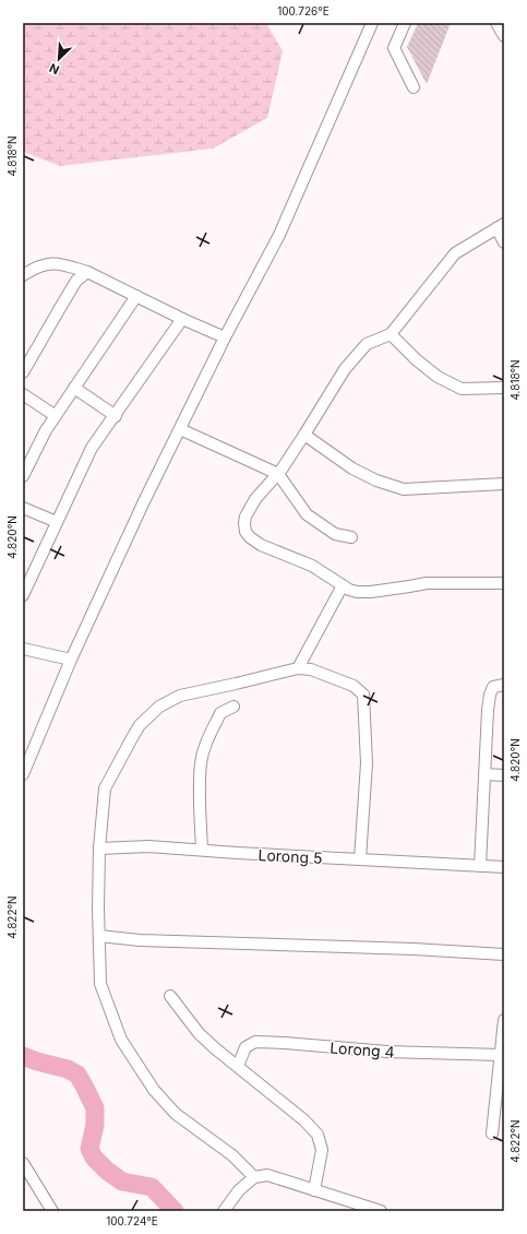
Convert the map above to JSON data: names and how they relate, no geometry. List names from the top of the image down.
{
  "streets": {
    "street": ["Lorong 5", "Lorong 4"]
  },
  "north": "bottom left",
  "coordinates": [
    "100.726°E",
    "4.818°N",
    "4.820°N",
    "4.822°N",
    "100.724°E"
  ]
}
